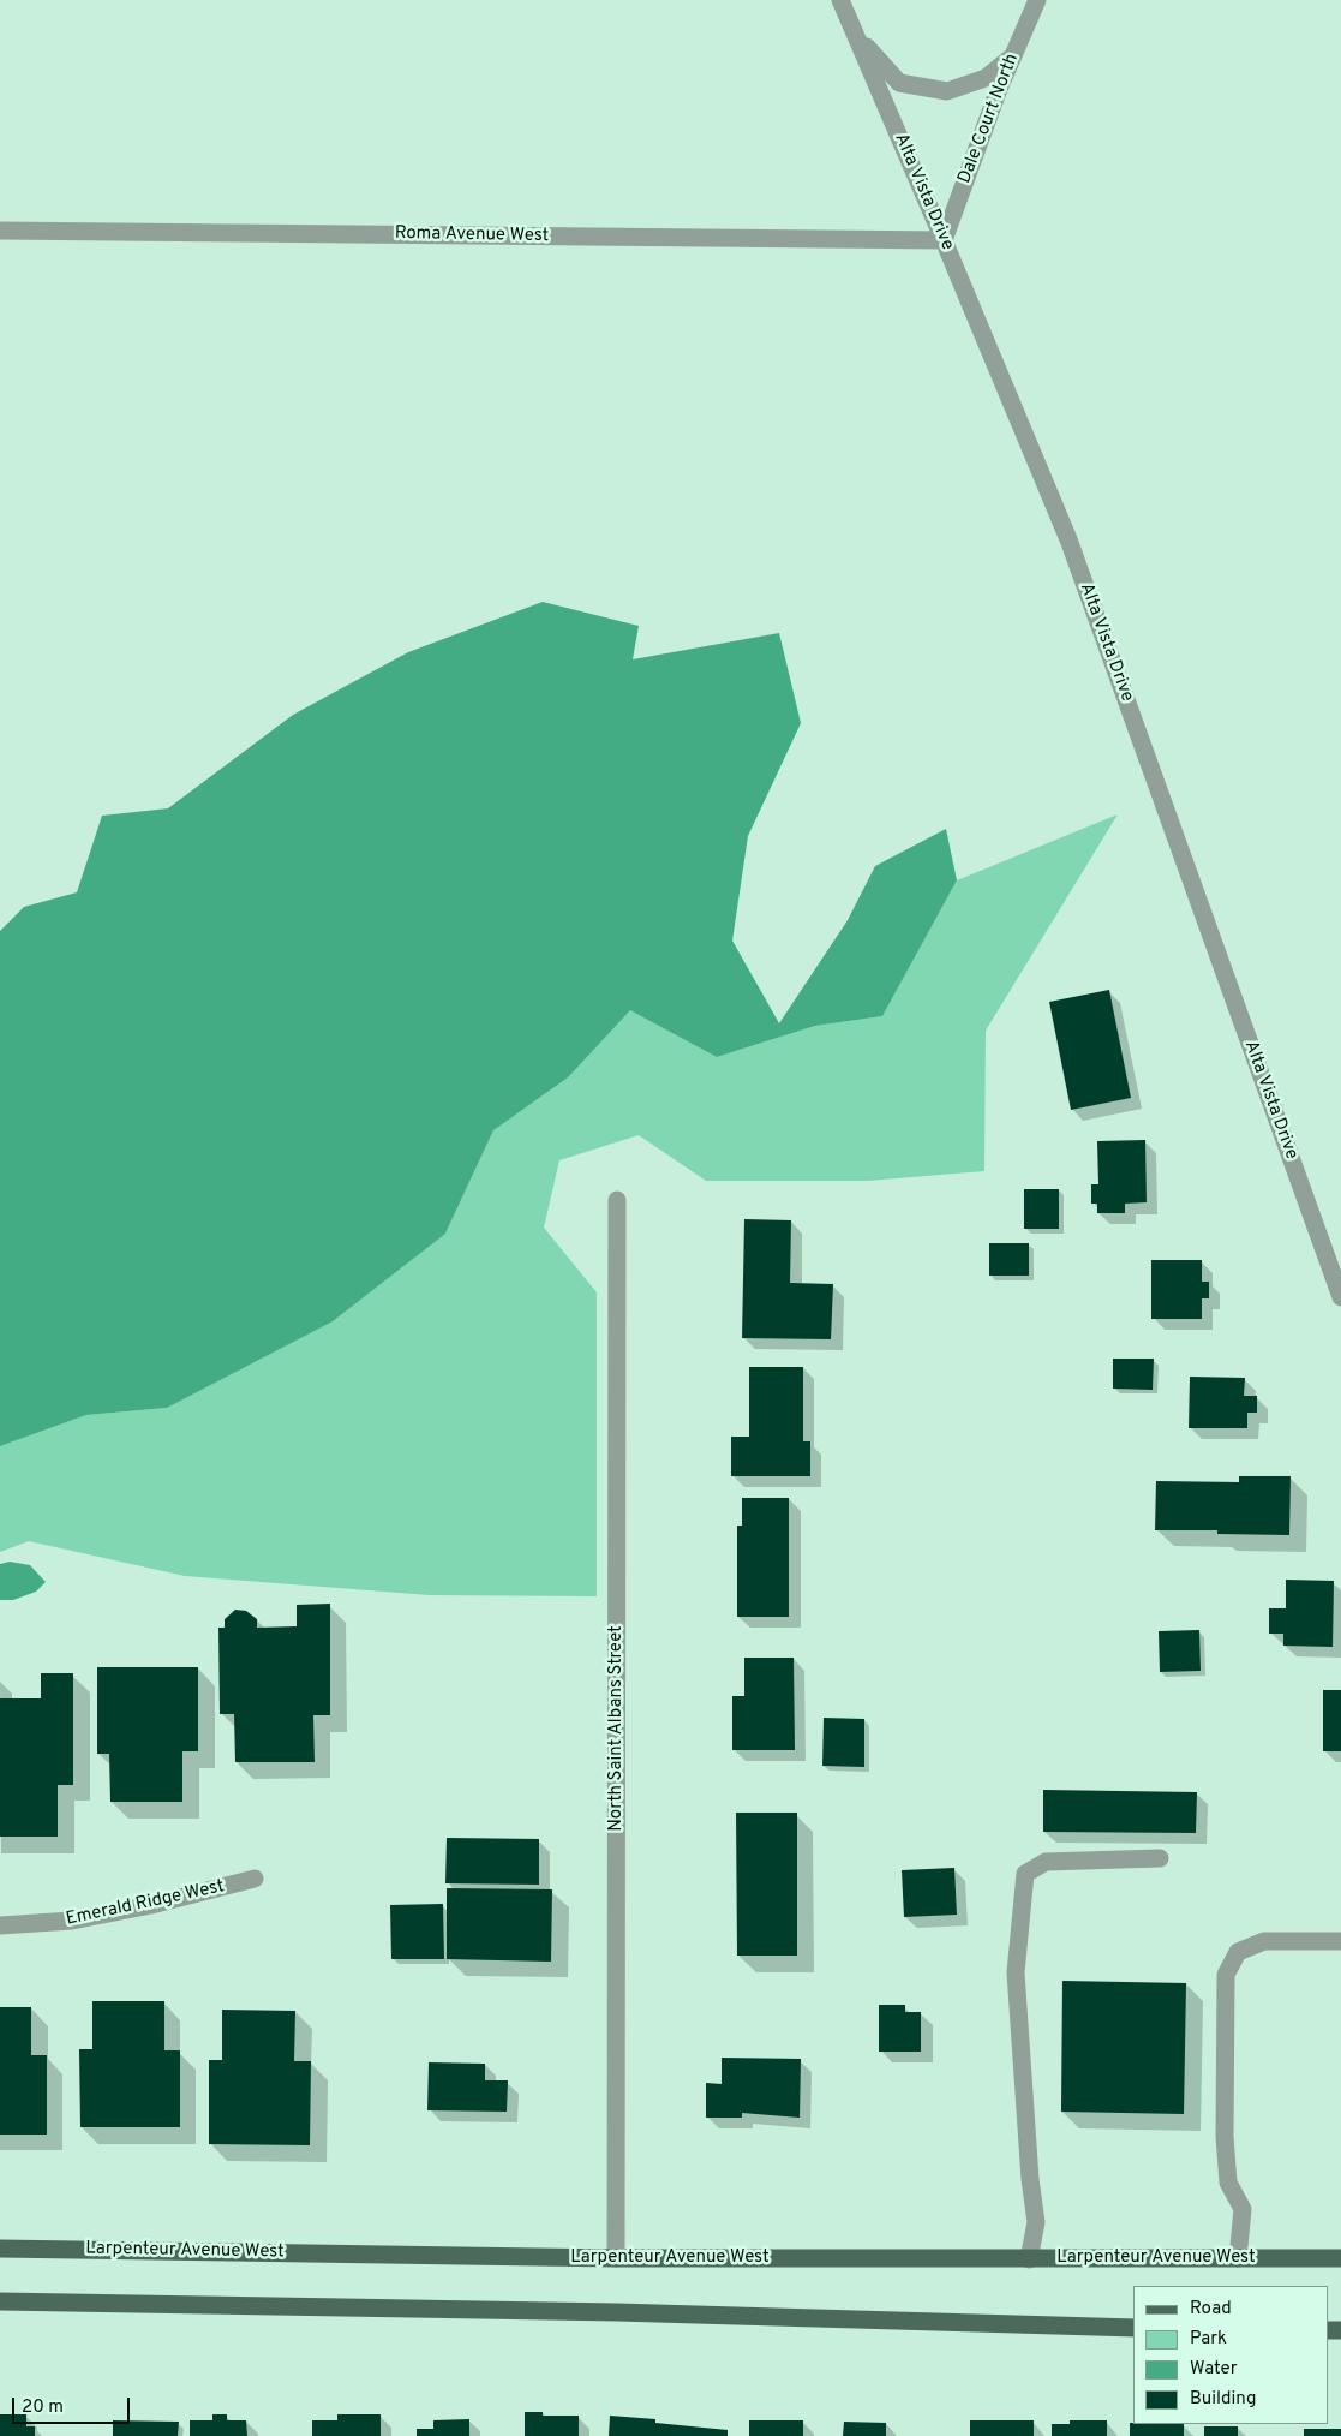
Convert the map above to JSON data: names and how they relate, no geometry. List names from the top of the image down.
{
  "streets": {
    "main road": ["Larpenteur Avenue West"],
    "street": [
      "Dale Court North",
      "Alta Vista Drive",
      "Roma Avenue West",
      "North Saint Albans Street",
      "Emerald Ridge West"
    ]
  },
  "crossings": [
    ["Dale Court North", "Alta Vista Drive"],
    ["Dale Court North", "Roma Avenue West"],
    ["Alta Vista Drive", "Roma Avenue West"],
    ["North Saint Albans Street", "Larpenteur Avenue West"]
  ],
  "legend": [
    "Road",
    "Park",
    "Water",
    "Building"
  ],
  "scale_bar": "20 m"
}
